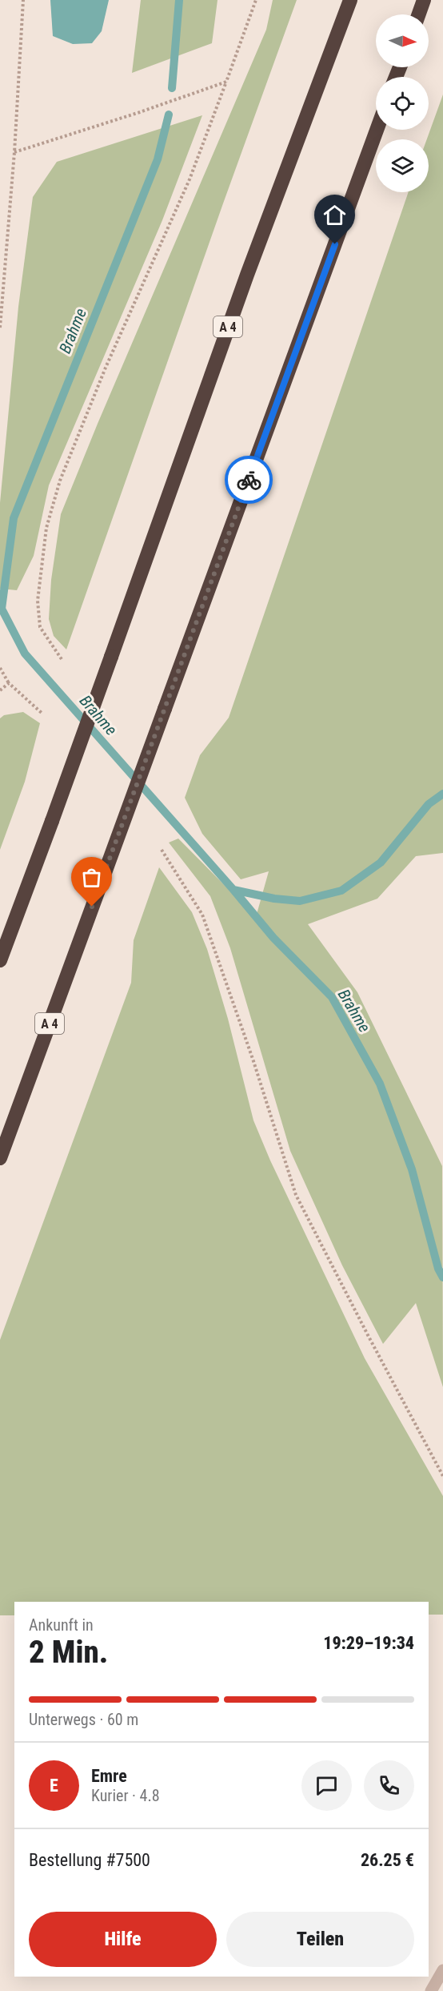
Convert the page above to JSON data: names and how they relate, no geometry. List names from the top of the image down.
{
  "streets": {
    "highway": ["A 4"]
  },
  "water": ["Brahme"],
  "north": "right",
  "page": {
    "heading": ["2 Min.", "Ankunft in", "19:29–19:34"],
    "panel": [
      "Emre",
      "Kurier · 4.8",
      "Bestellung #7500",
      "26.25 €"
    ],
    "bar": "Unterwegs · 60 m",
    "round": "E",
    "buttons": ["Hilfe", "Teilen"]
  }
}
